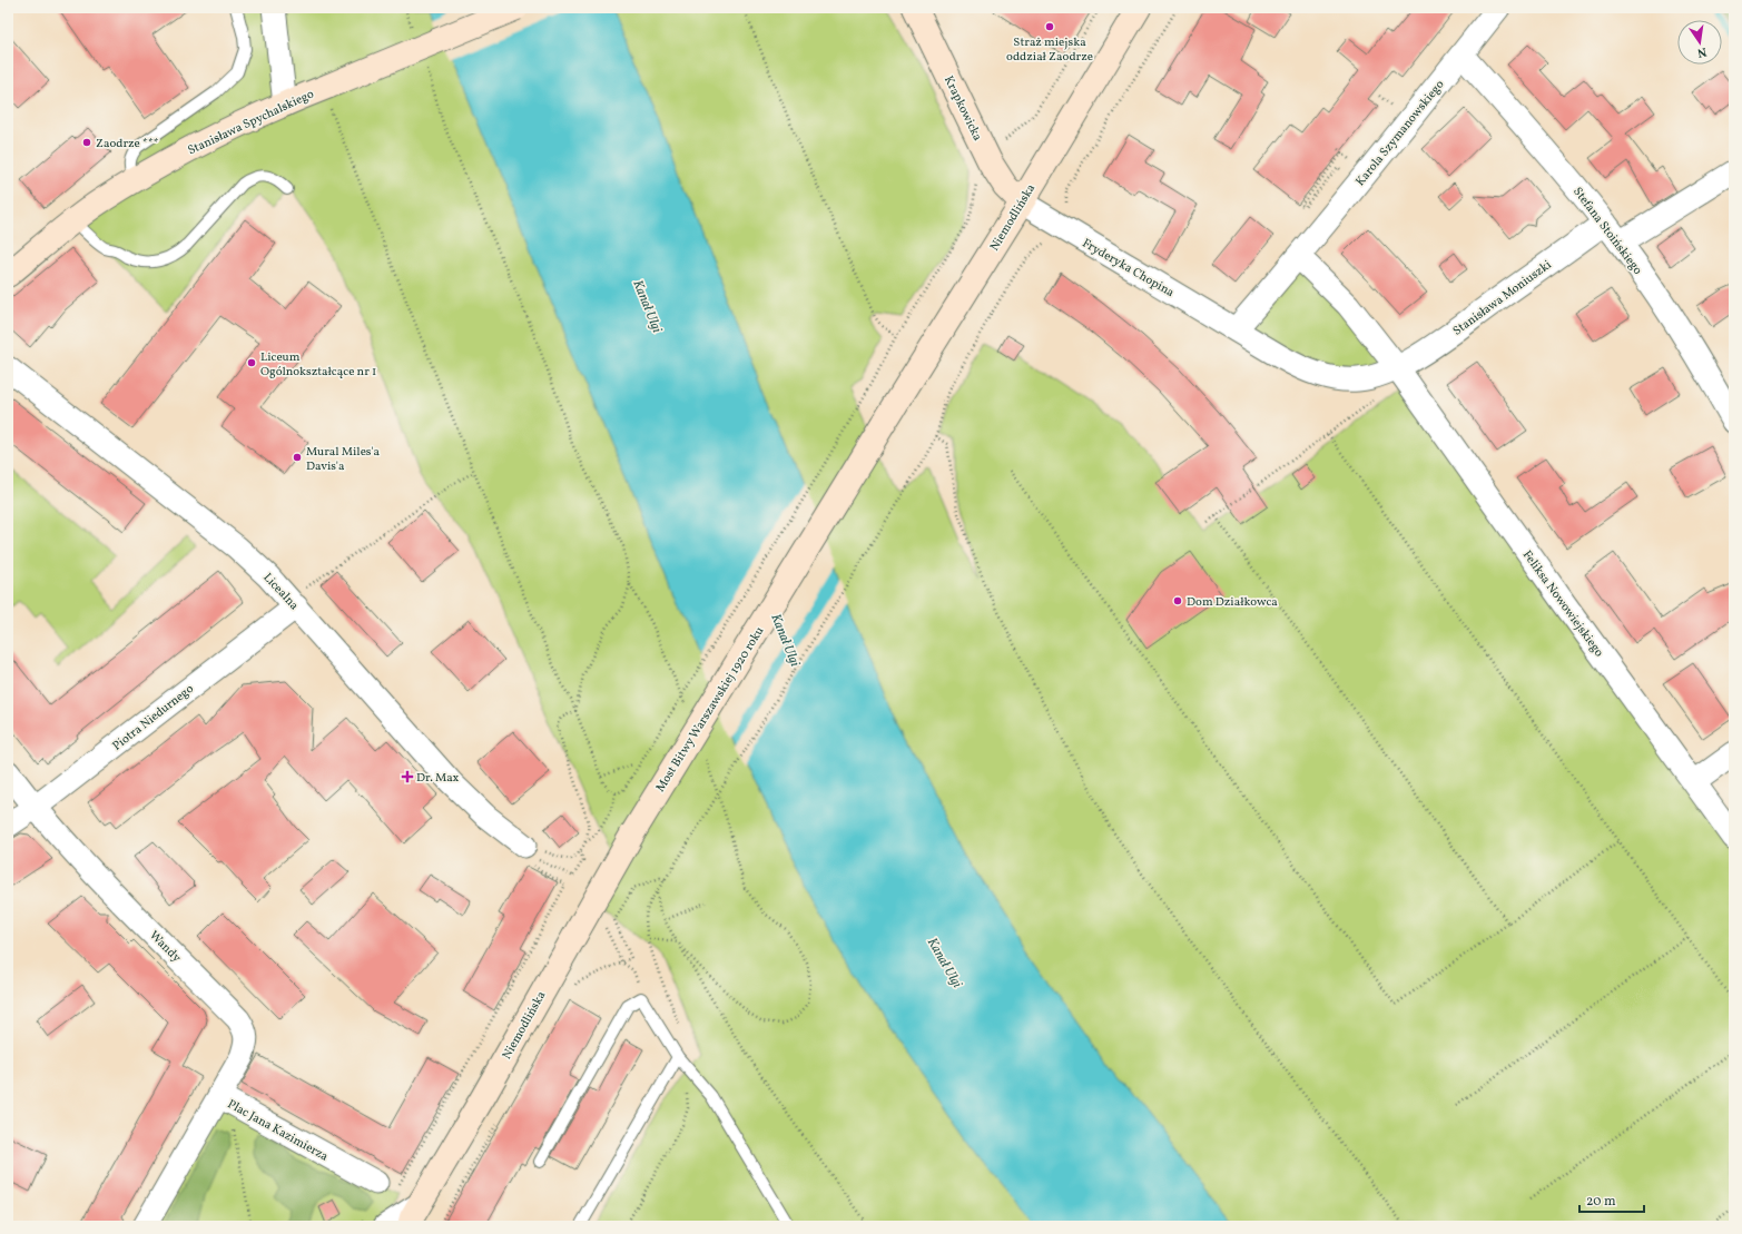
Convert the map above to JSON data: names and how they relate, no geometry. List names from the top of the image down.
{
  "streets": {
    "main road": [
      "Krapkowicka",
      "Stanisława Spychalskiego",
      "Niemodlińska",
      "Most Bitwy Warszawskiej 1920 roku"
    ],
    "street": [
      "Karola Szymanowskiego",
      "Stefana Stoińskiego",
      "Fryderyka Chopina",
      "Stanisława Moniuszki",
      "Licealna",
      "Feliksa Nowowiejskiego",
      "Piotra Niedurnego",
      "Wandy",
      "Plac Jana Kazimierza"
    ]
  },
  "crossings": [
    ["Krapkowicka", "Niemodlińska"],
    ["Krapkowicka", "Fryderyka Chopina"],
    ["Karola Szymanowskiego", "Stefana Stoińskiego"],
    ["Karola Szymanowskiego", "Fryderyka Chopina"],
    ["Karola Szymanowskiego", "Stanisława Moniuszki"],
    ["Karola Szymanowskiego", "Feliksa Nowowiejskiego"],
    ["Niemodlińska", "Fryderyka Chopina"],
    ["Niemodlińska", "Most Bitwy Warszawskiej 1920 roku"],
    ["Stefana Stoińskiego", "Stanisława Moniuszki"],
    ["Fryderyka Chopina", "Stanisława Moniuszki"],
    ["Stanisława Moniuszki", "Feliksa Nowowiejskiego"],
    ["Licealna", "Piotra Niedurnego"],
    ["Piotra Niedurnego", "Wandy"],
    ["Wandy", "Plac Jana Kazimierza"]
  ],
  "water": ["Kanał Ulgi"],
  "places": {
    "other": [
      "Straż miejska oddział Zaodrze",
      "Zaodrze ***",
      "Liceum Ogólnokształcące nr 1",
      "Mural Miles'a Davis'a",
      "Dom Działkowca"
    ],
    "health": ["Dr. Max"]
  },
  "scale_bar": "20 m",
  "north": "bottom"
}
